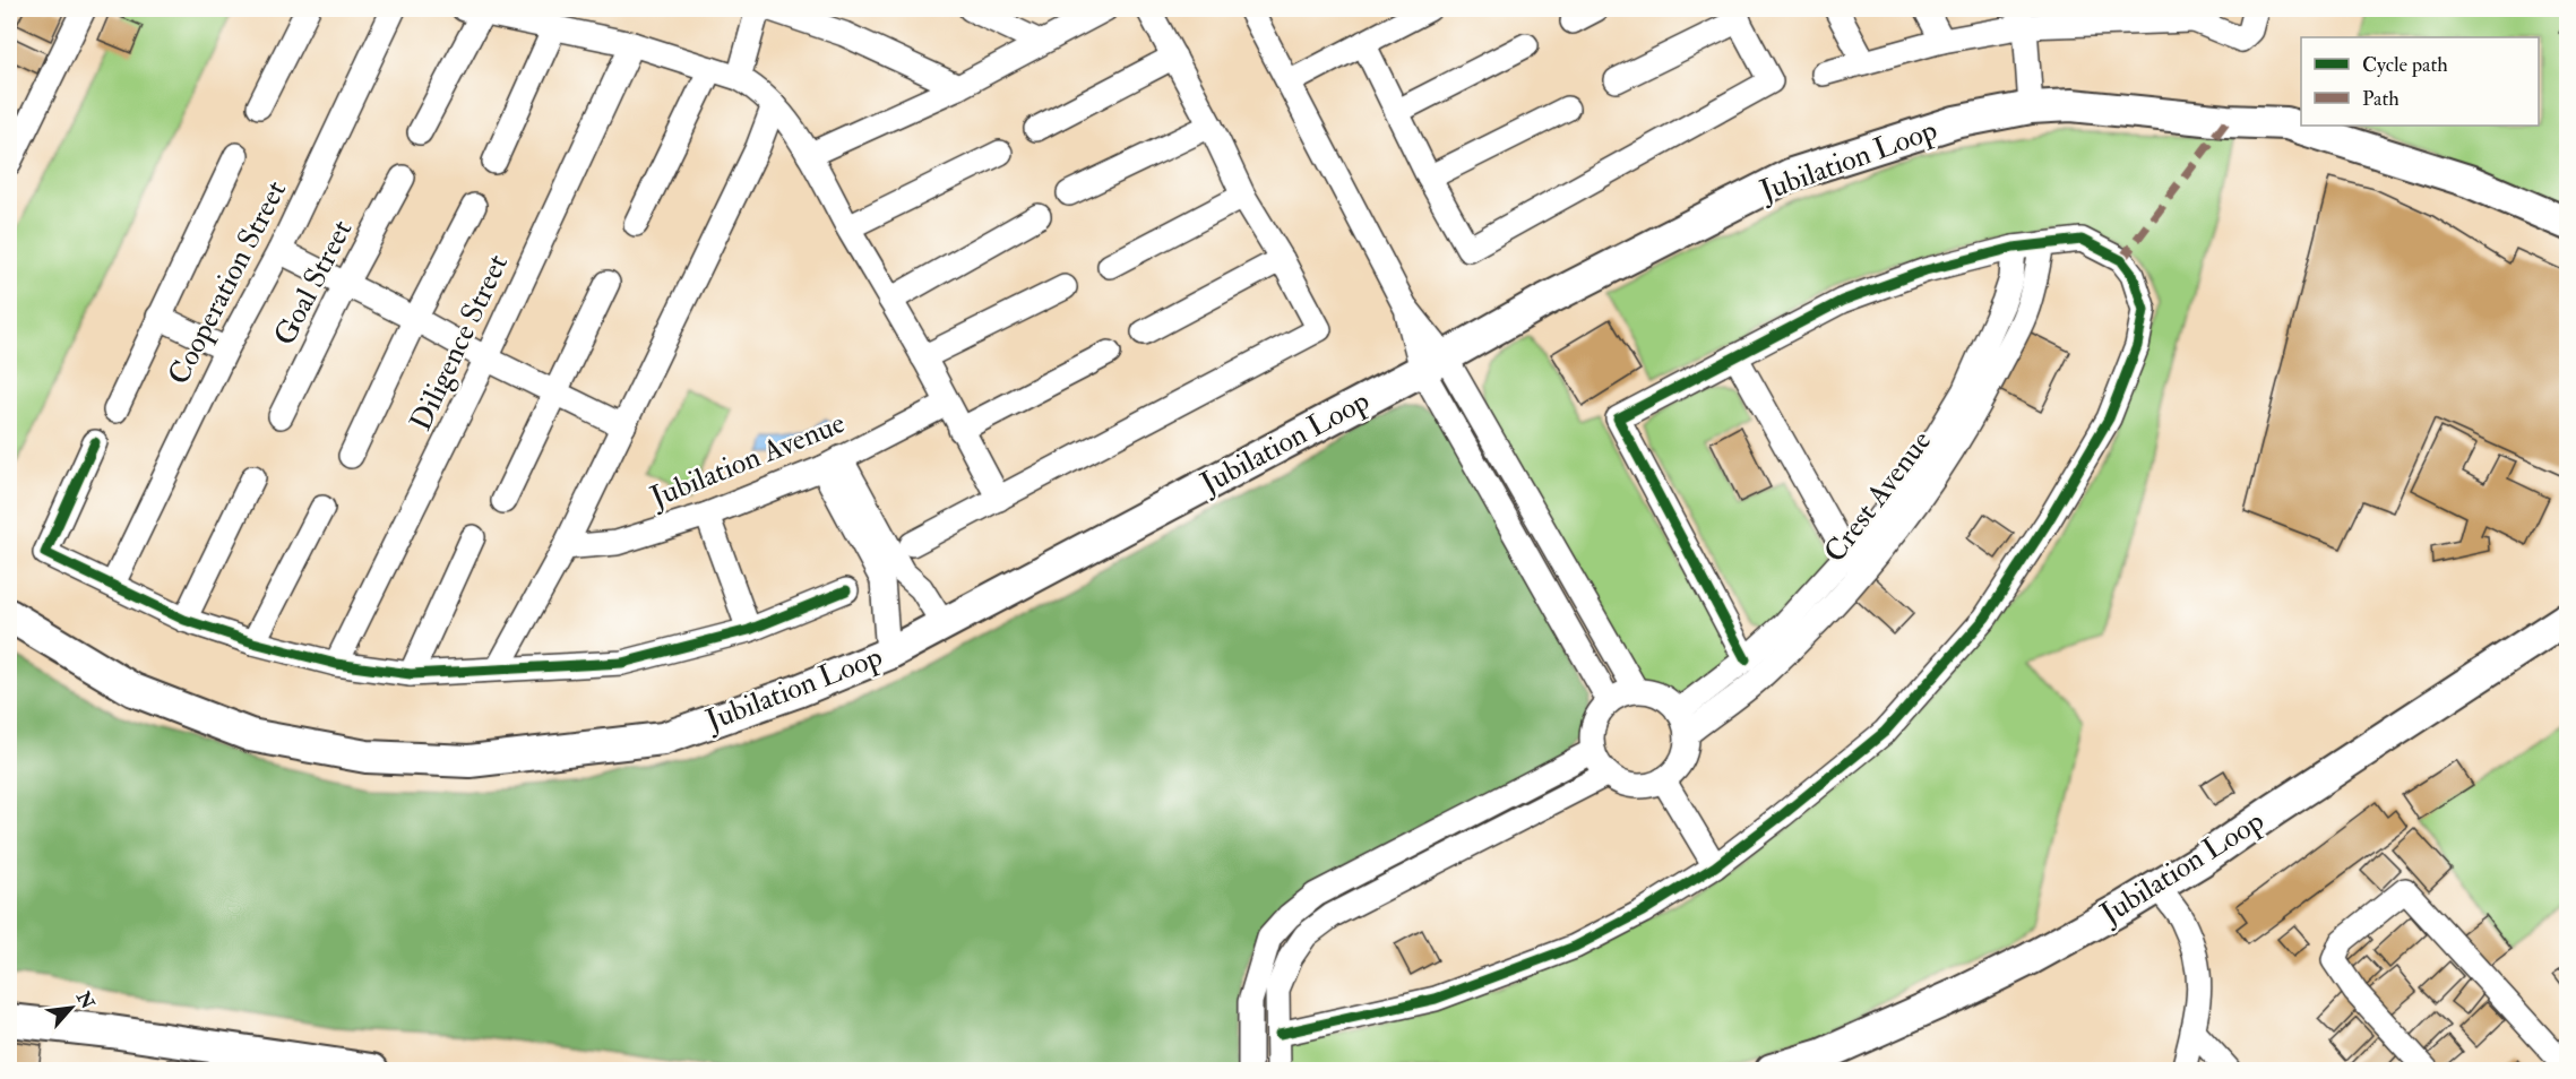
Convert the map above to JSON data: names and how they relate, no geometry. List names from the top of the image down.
{
  "streets": {
    "main road": ["Jubilation Loop"],
    "street": [
      "Cooperation Street",
      "Goal Street",
      "Diligence Street",
      "Jubilation Avenue",
      "Crest Avenue"
    ]
  },
  "legend": ["Cycle path", "Path"],
  "north": "top right"
}
